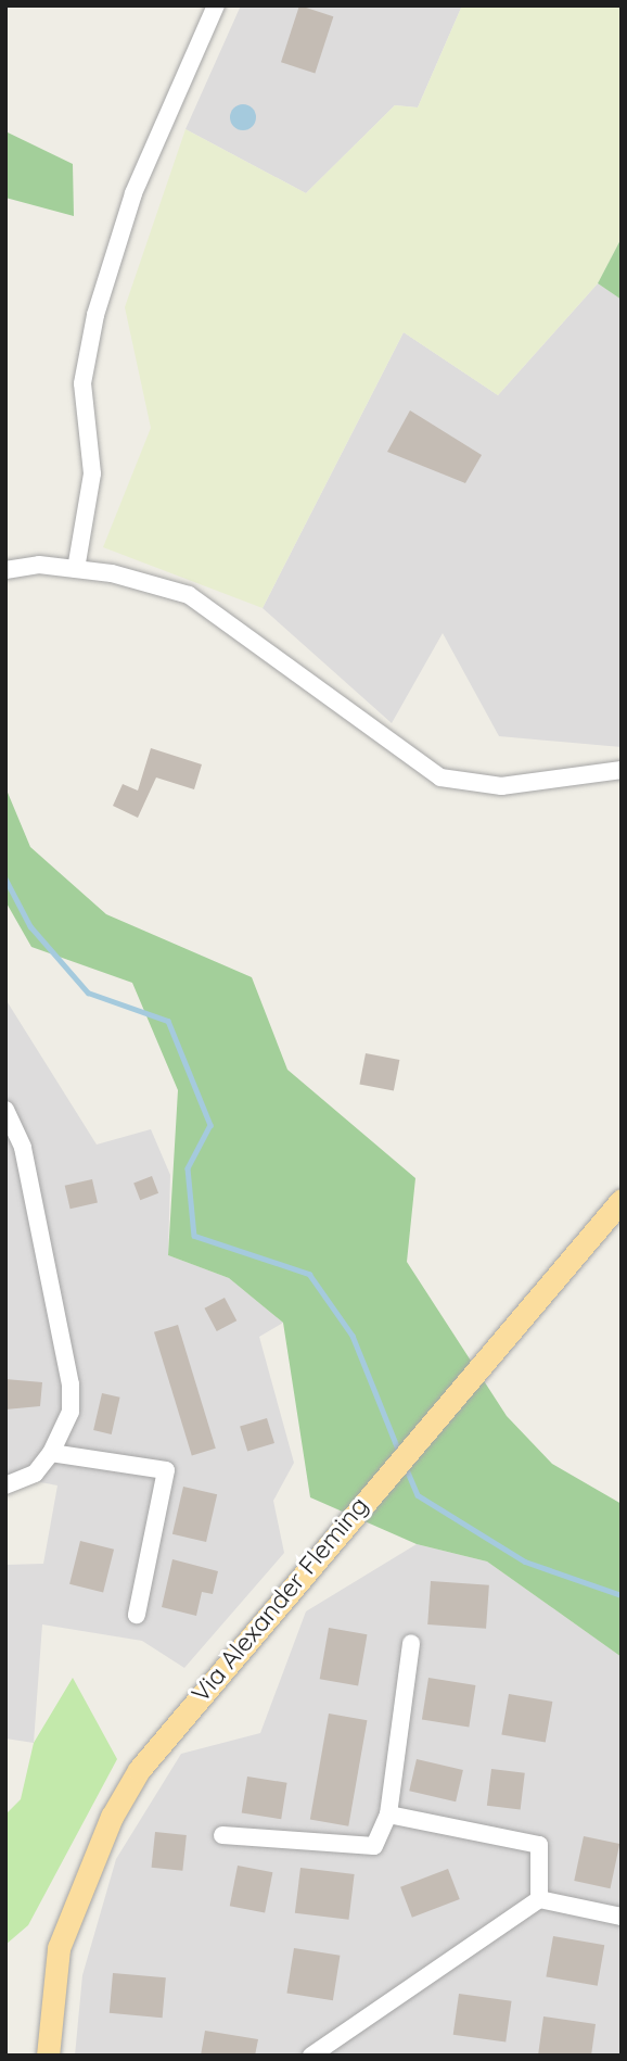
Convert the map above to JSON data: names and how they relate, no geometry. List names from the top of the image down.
{
  "streets": {
    "main road": ["Via Alexander Fleming"]
  }
}
